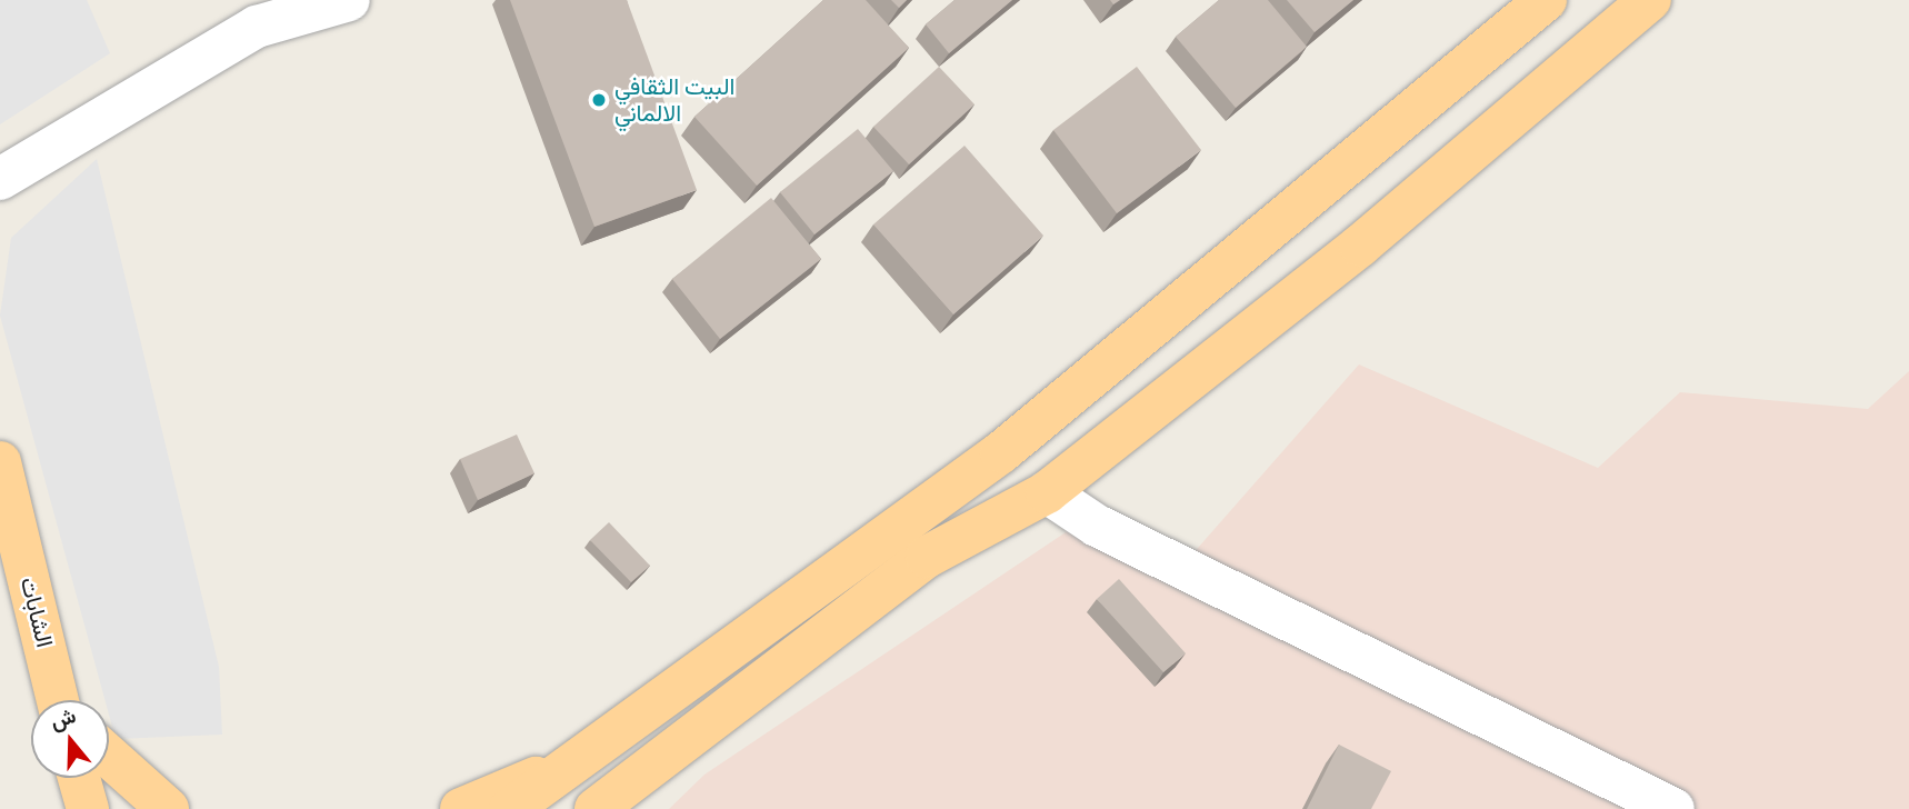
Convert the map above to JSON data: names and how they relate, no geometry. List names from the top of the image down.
{
  "streets": {
    "main road": ["الشابات"]
  },
  "places": ["البيت الثقافي الالماني"],
  "north": "top"
}
